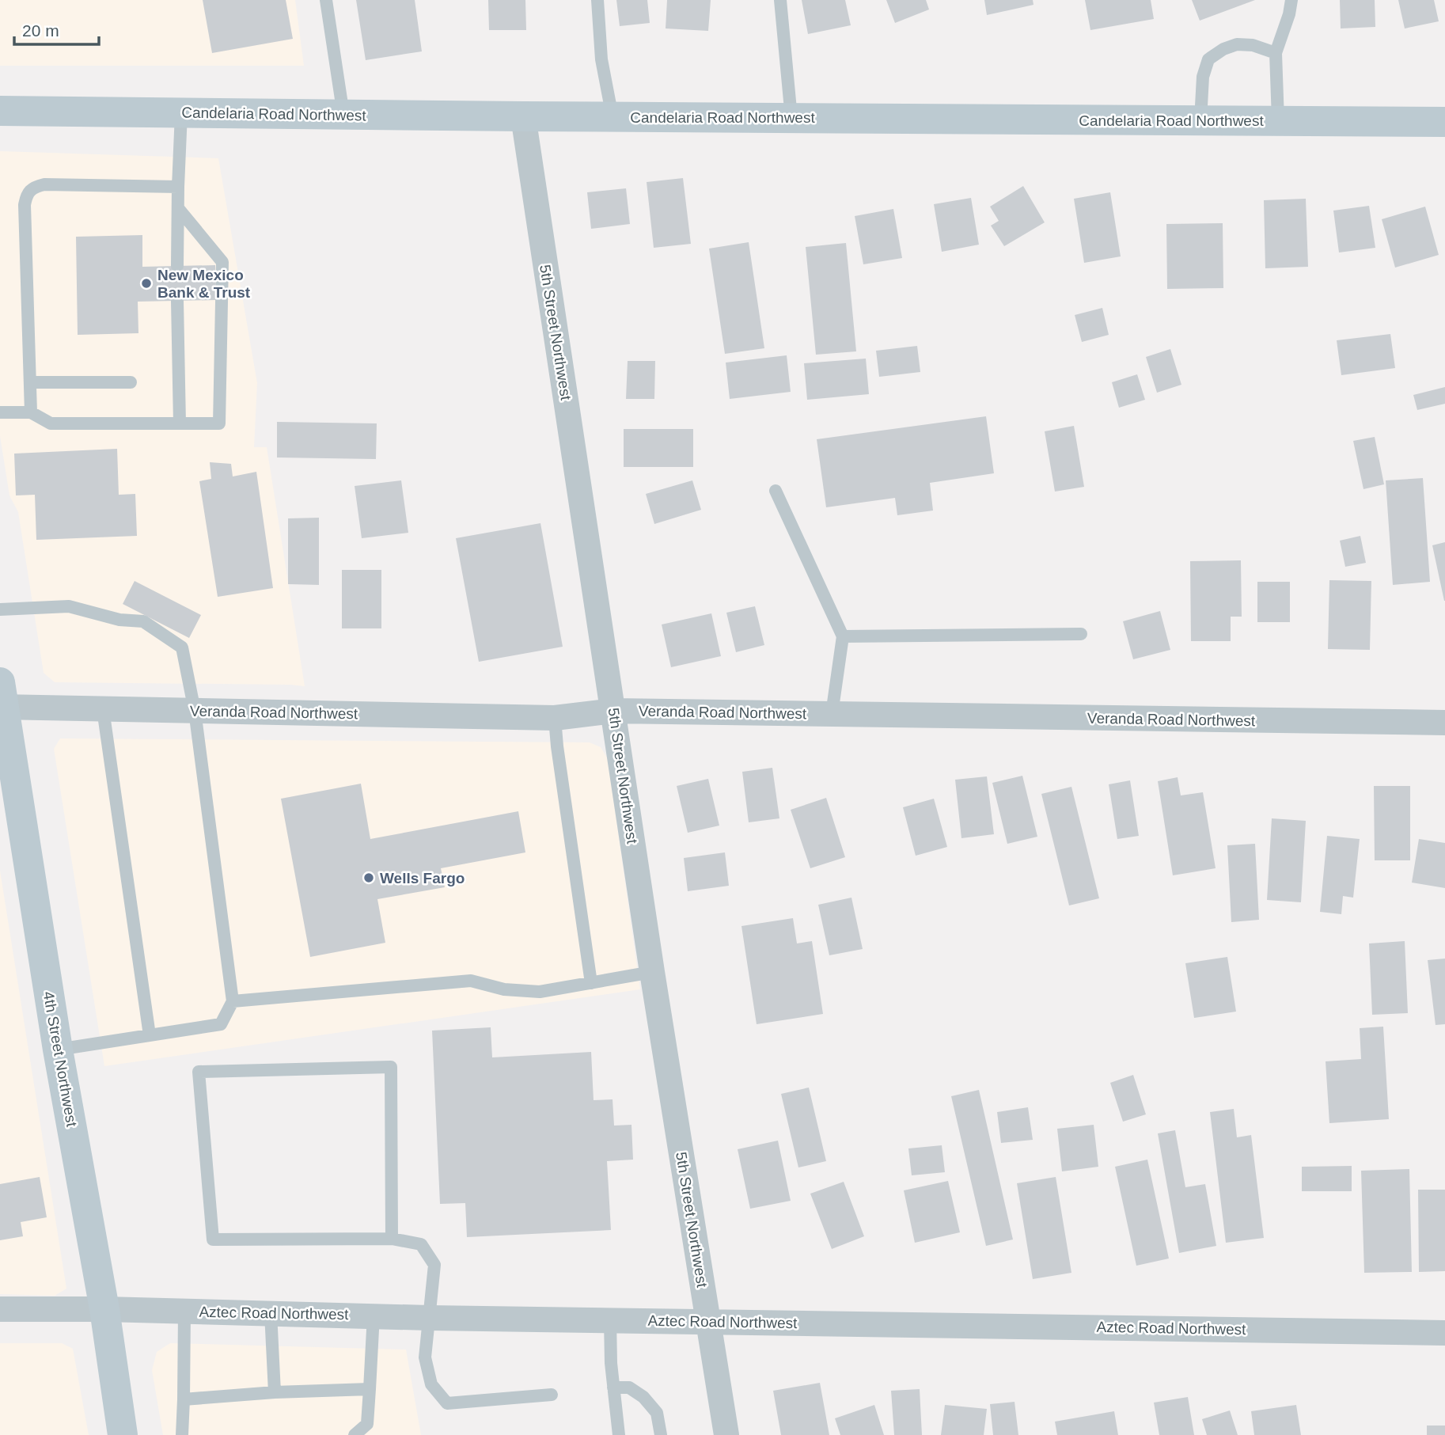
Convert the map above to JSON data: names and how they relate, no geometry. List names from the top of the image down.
{
  "streets": {
    "main road": ["Candelaria Road Northwest", "4th Street Northwest"],
    "street": ["5th Street Northwest", "Veranda Road Northwest", "Aztec Road Northwest"]
  },
  "crossings": [
    ["Candelaria Road Northwest", "5th Street Northwest"],
    ["5th Street Northwest", "Veranda Road Northwest"],
    ["5th Street Northwest", "Aztec Road Northwest"],
    ["Veranda Road Northwest", "4th Street Northwest"],
    ["4th Street Northwest", "Aztec Road Northwest"]
  ],
  "places": ["New Mexico Bank & Trust", "Wells Fargo"],
  "scale_bar": "20 m"
}
